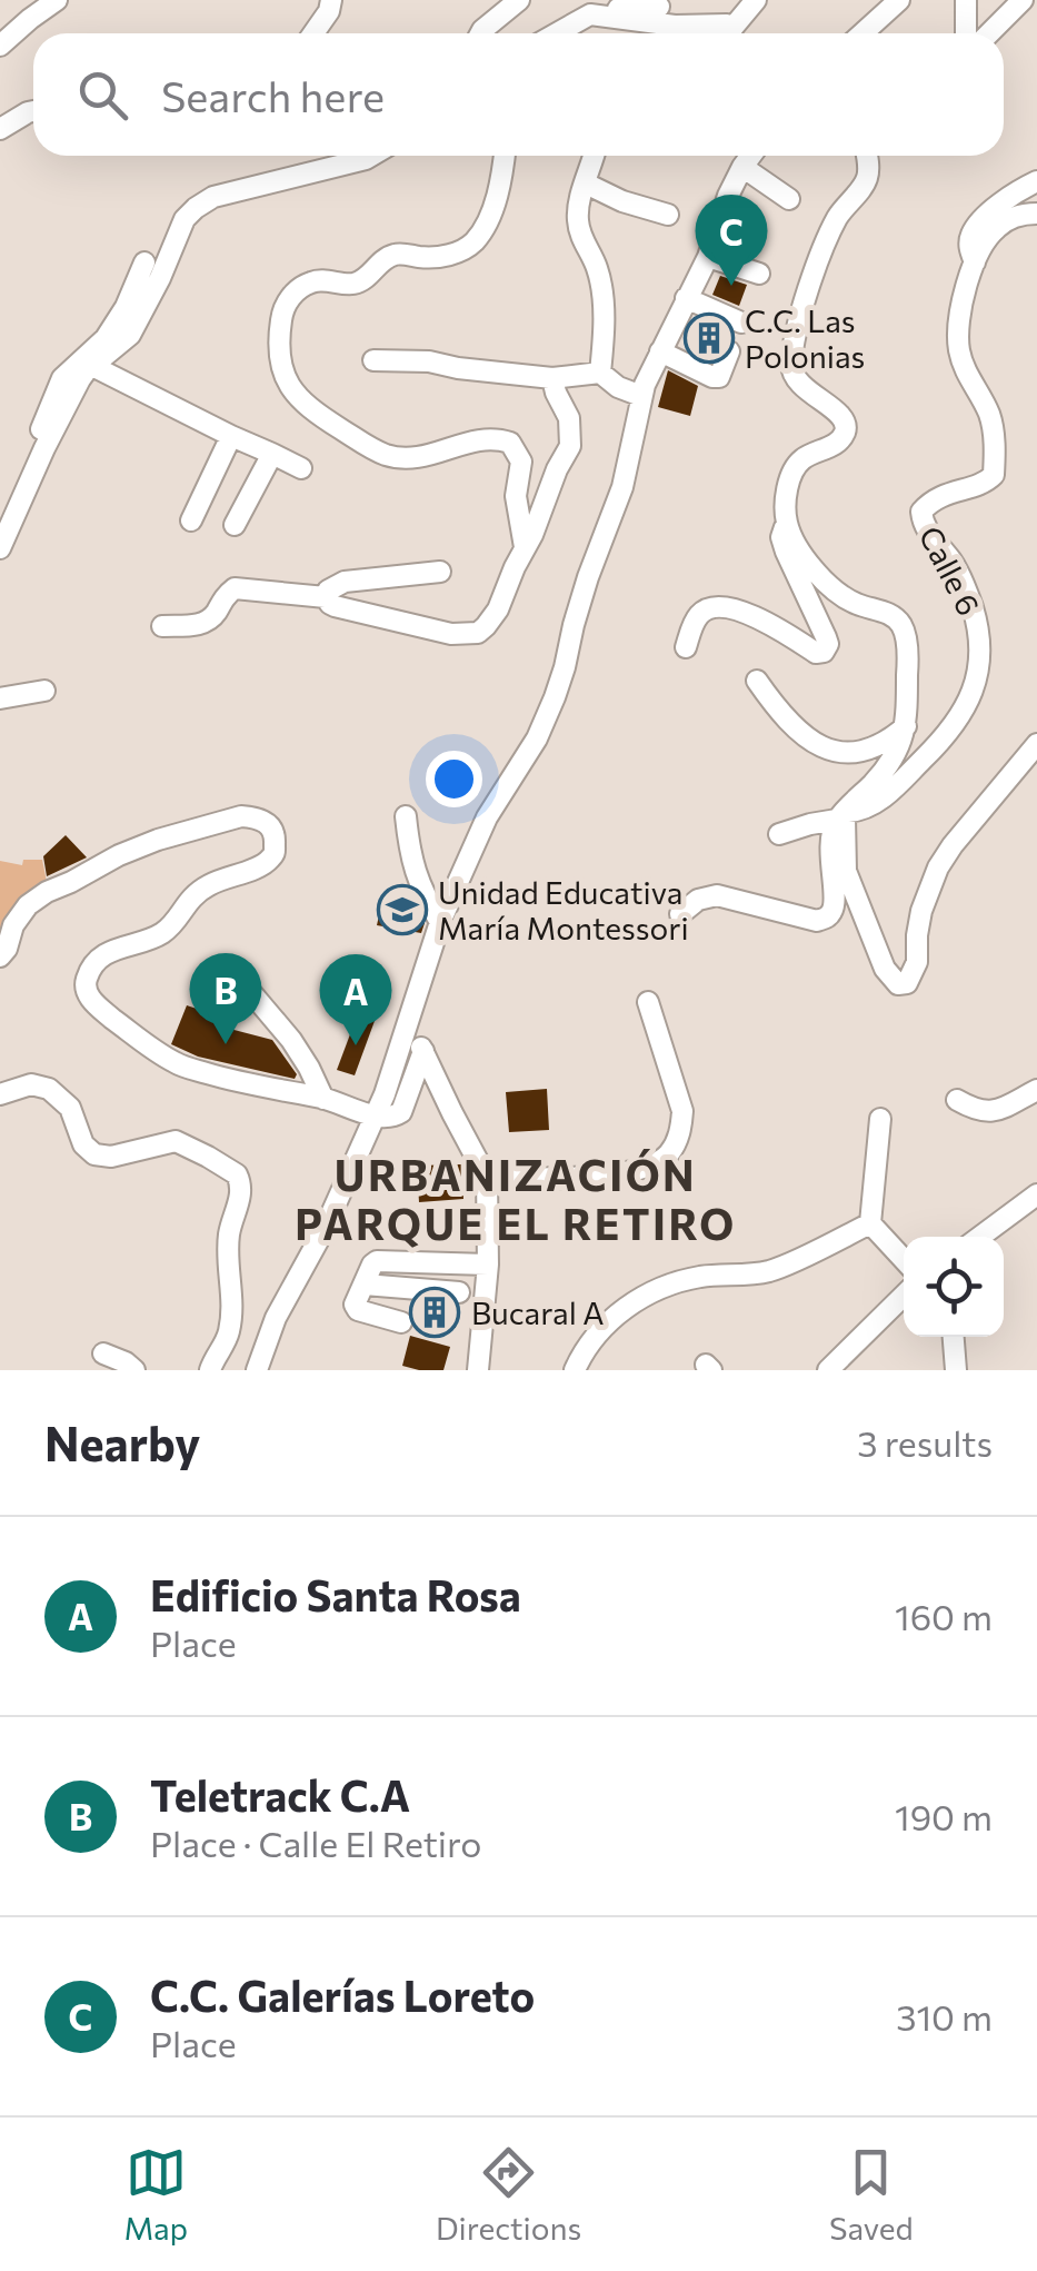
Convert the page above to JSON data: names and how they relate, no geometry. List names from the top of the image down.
{
  "streets": {
    "street": ["Calle 6"]
  },
  "districts": ["URBANIZACIÓN PARQUE EL RETIRO"],
  "places": {
    "building": ["C.C. Las Polonias", "Bucaral A"],
    "school or university": ["Unidad Educativa María Montessori"]
  },
  "page": {
    "search": "Search here",
    "pins": ["C", "B", "A"],
    "heading": ["Nearby", "3 results"],
    "list": [
      {
        "mark": "A",
        "name": "Edificio Santa Rosa",
        "note": "Place",
        "value": "160 m"
      },
      {
        "mark": "B",
        "name": "Teletrack C.A",
        "note": "Place · Calle El Retiro",
        "value": "190 m"
      },
      {
        "mark": "C",
        "name": "C.C. Galerías Loreto",
        "note": "Place",
        "value": "310 m"
      }
    ],
    "nav": ["Map", "Directions", "Saved"]
  }
}
